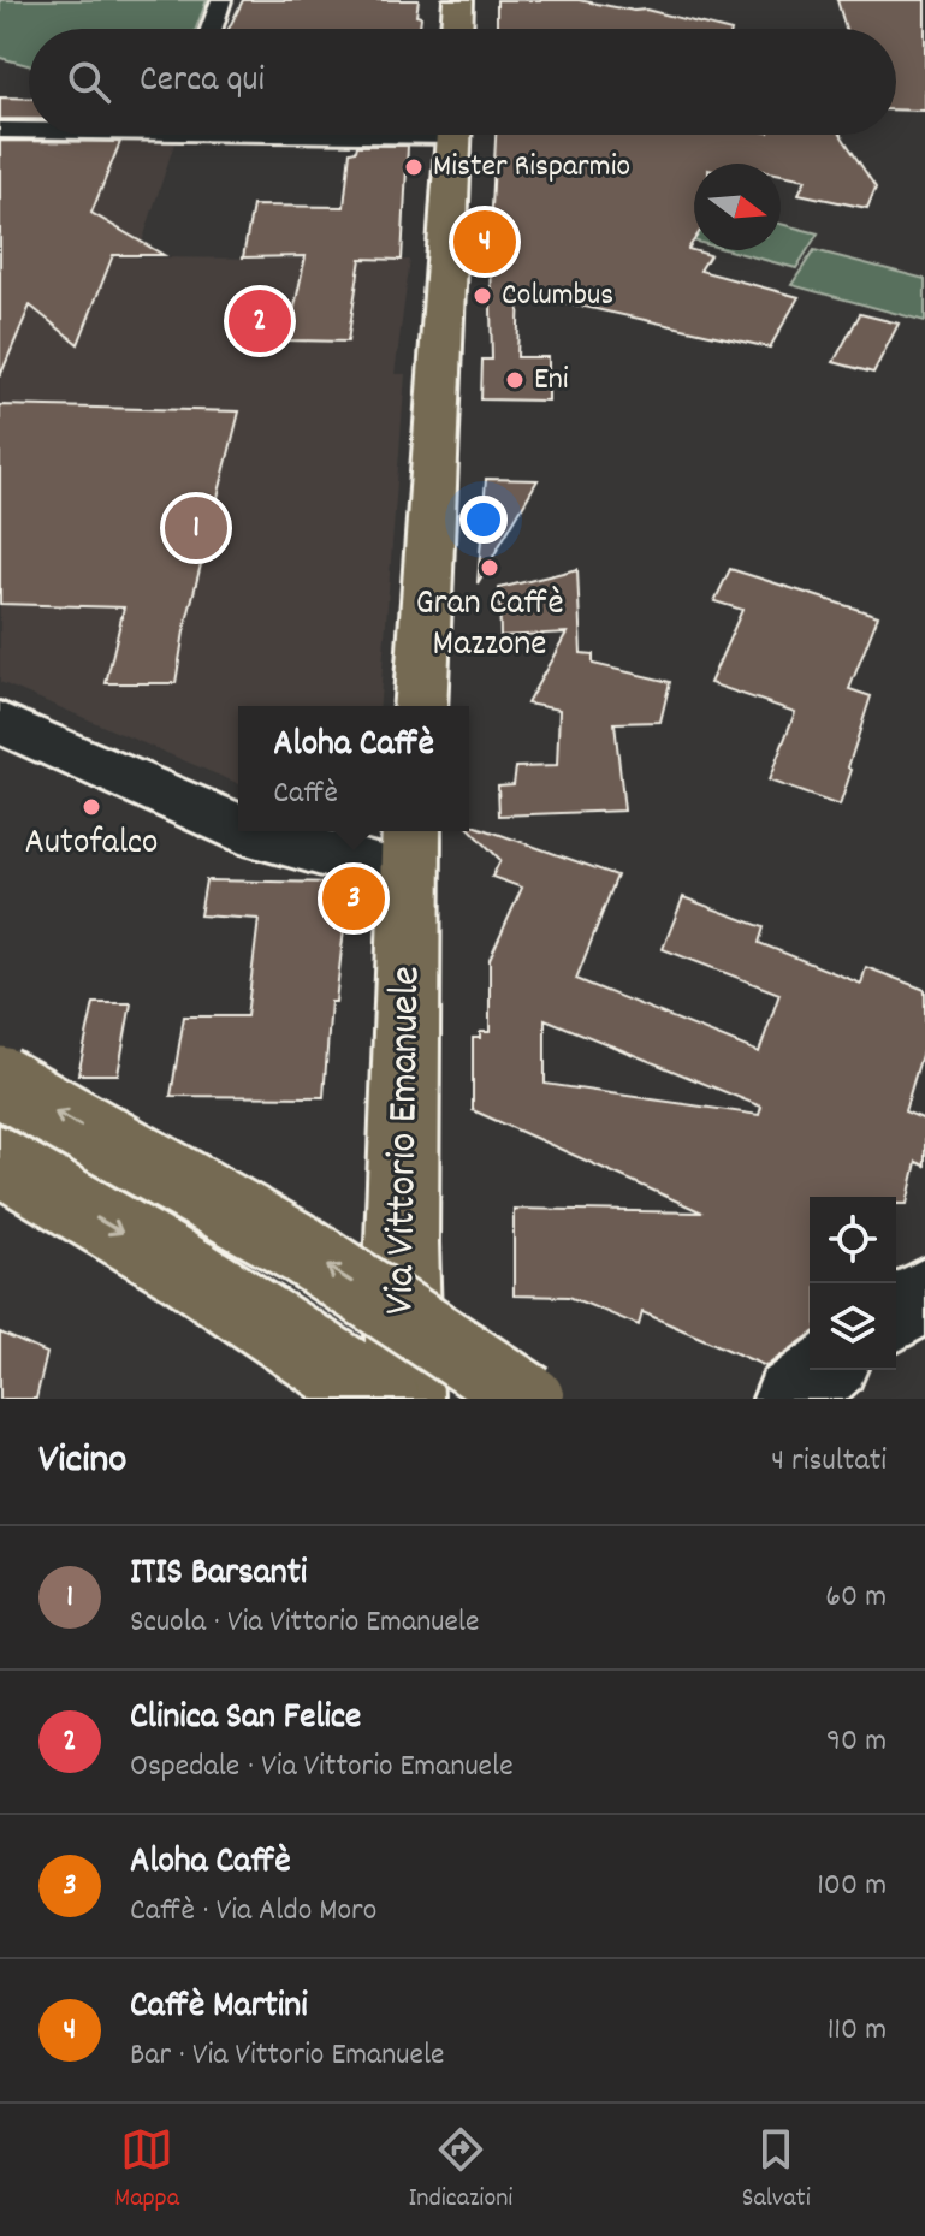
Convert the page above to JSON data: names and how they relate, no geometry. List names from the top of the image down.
{
  "streets": {
    "main road": ["Via Vittorio Emanuele"]
  },
  "places": [
    "Mister Risparmio",
    "Columbus",
    "Eni",
    "Gran Caffè Mazzone",
    "Autofalco"
  ],
  "north": "right",
  "page": {
    "search": "Cerca qui",
    "pins": [
      "4",
      "2",
      "1",
      "3"
    ],
    "popup": ["Aloha Caffè", "Caffè"],
    "heading": ["Vicino", "4 risultati"],
    "list": [
      {
        "mark": "1",
        "name": "ITIS Barsanti",
        "note": "Scuola · Via Vittorio Emanuele",
        "value": "60 m"
      },
      {
        "mark": "2",
        "name": "Clinica San Felice",
        "note": "Ospedale · Via Vittorio Emanuele",
        "value": "90 m"
      },
      {
        "mark": "3",
        "name": "Aloha Caffè",
        "note": "Caffè · Via Aldo Moro",
        "value": "100 m"
      },
      {
        "mark": "4",
        "name": "Caffè Martini",
        "note": "Bar · Via Vittorio Emanuele",
        "value": "110 m"
      }
    ],
    "nav": ["Mappa", "Indicazioni", "Salvati"]
  }
}
